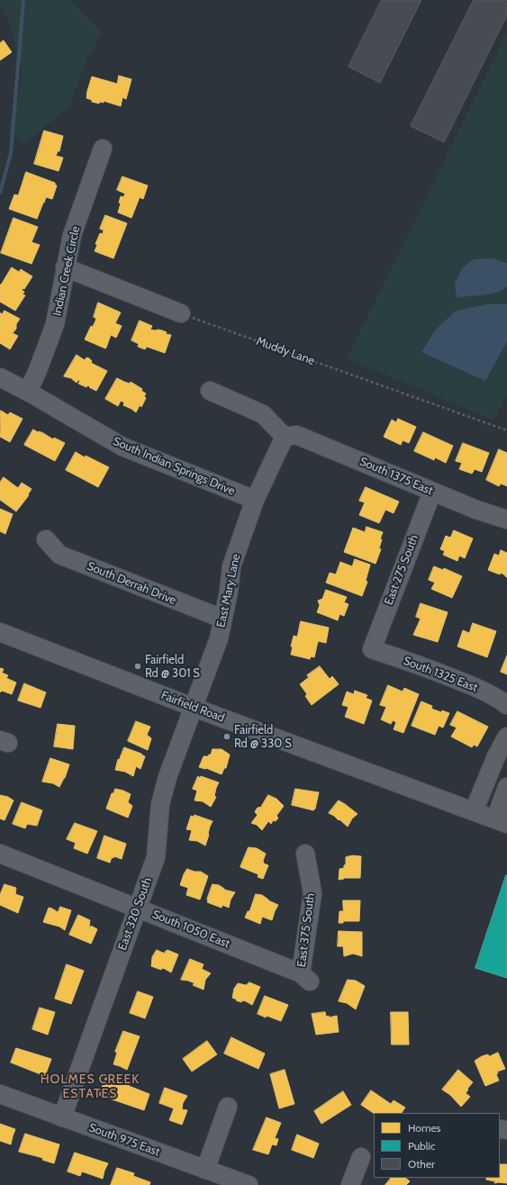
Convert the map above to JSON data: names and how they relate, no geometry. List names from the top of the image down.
{
  "streets": {
    "street": [
      "Indian Creek Circle",
      "South Indian Springs Drive",
      "South 1375 East",
      "East 275 South",
      "South Derrah Drive",
      "East Mary Lane",
      "South 1325 East",
      "Fairfield Road",
      "East 320 South",
      "South 1050 East",
      "East 375 South",
      "South 975 East"
    ],
    "path": ["Muddy Lane"]
  },
  "crossings": [
    ["Indian Creek Circle", "South Indian Springs Drive"],
    ["South Indian Springs Drive", "East Mary Lane"],
    ["South 1375 East", "East 275 South"],
    ["South 1375 East", "East Mary Lane"],
    ["East 275 South", "South 1325 East"],
    ["South Derrah Drive", "East Mary Lane"],
    ["East Mary Lane", "Fairfield Road"],
    ["East Mary Lane", "East 320 South"],
    ["Fairfield Road", "East 320 South"],
    ["East 320 South", "South 1050 East"],
    ["East 320 South", "South 975 East"],
    ["South 1050 East", "East 375 South"]
  ],
  "districts": ["HOLMES CREEK ESTATES"],
  "places": ["Fairfield Rd @ 301 S", "Fairfield Rd @ 330 S"],
  "legend": ["Homes", "Public", "Other"]
}
